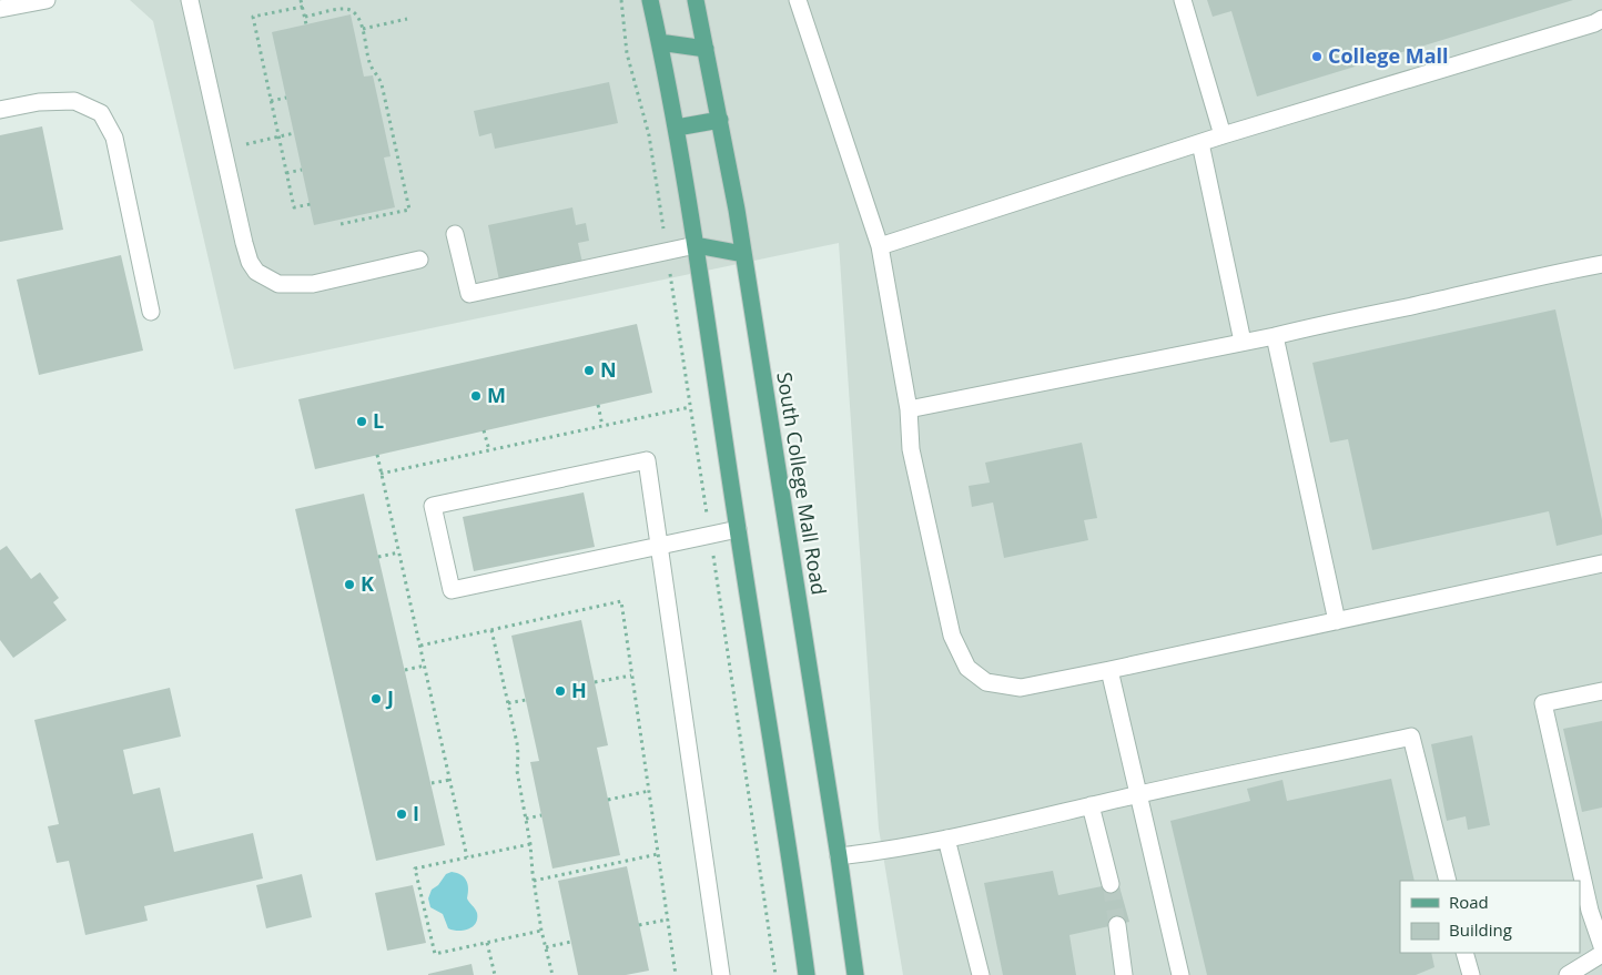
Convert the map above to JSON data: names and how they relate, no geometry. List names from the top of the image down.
{
  "streets": {
    "main road": ["South College Mall Road"]
  },
  "places": [
    "College Mall",
    "N",
    "M",
    "L",
    "K",
    "H",
    "J",
    "I"
  ],
  "legend": ["Road", "Building"]
}
